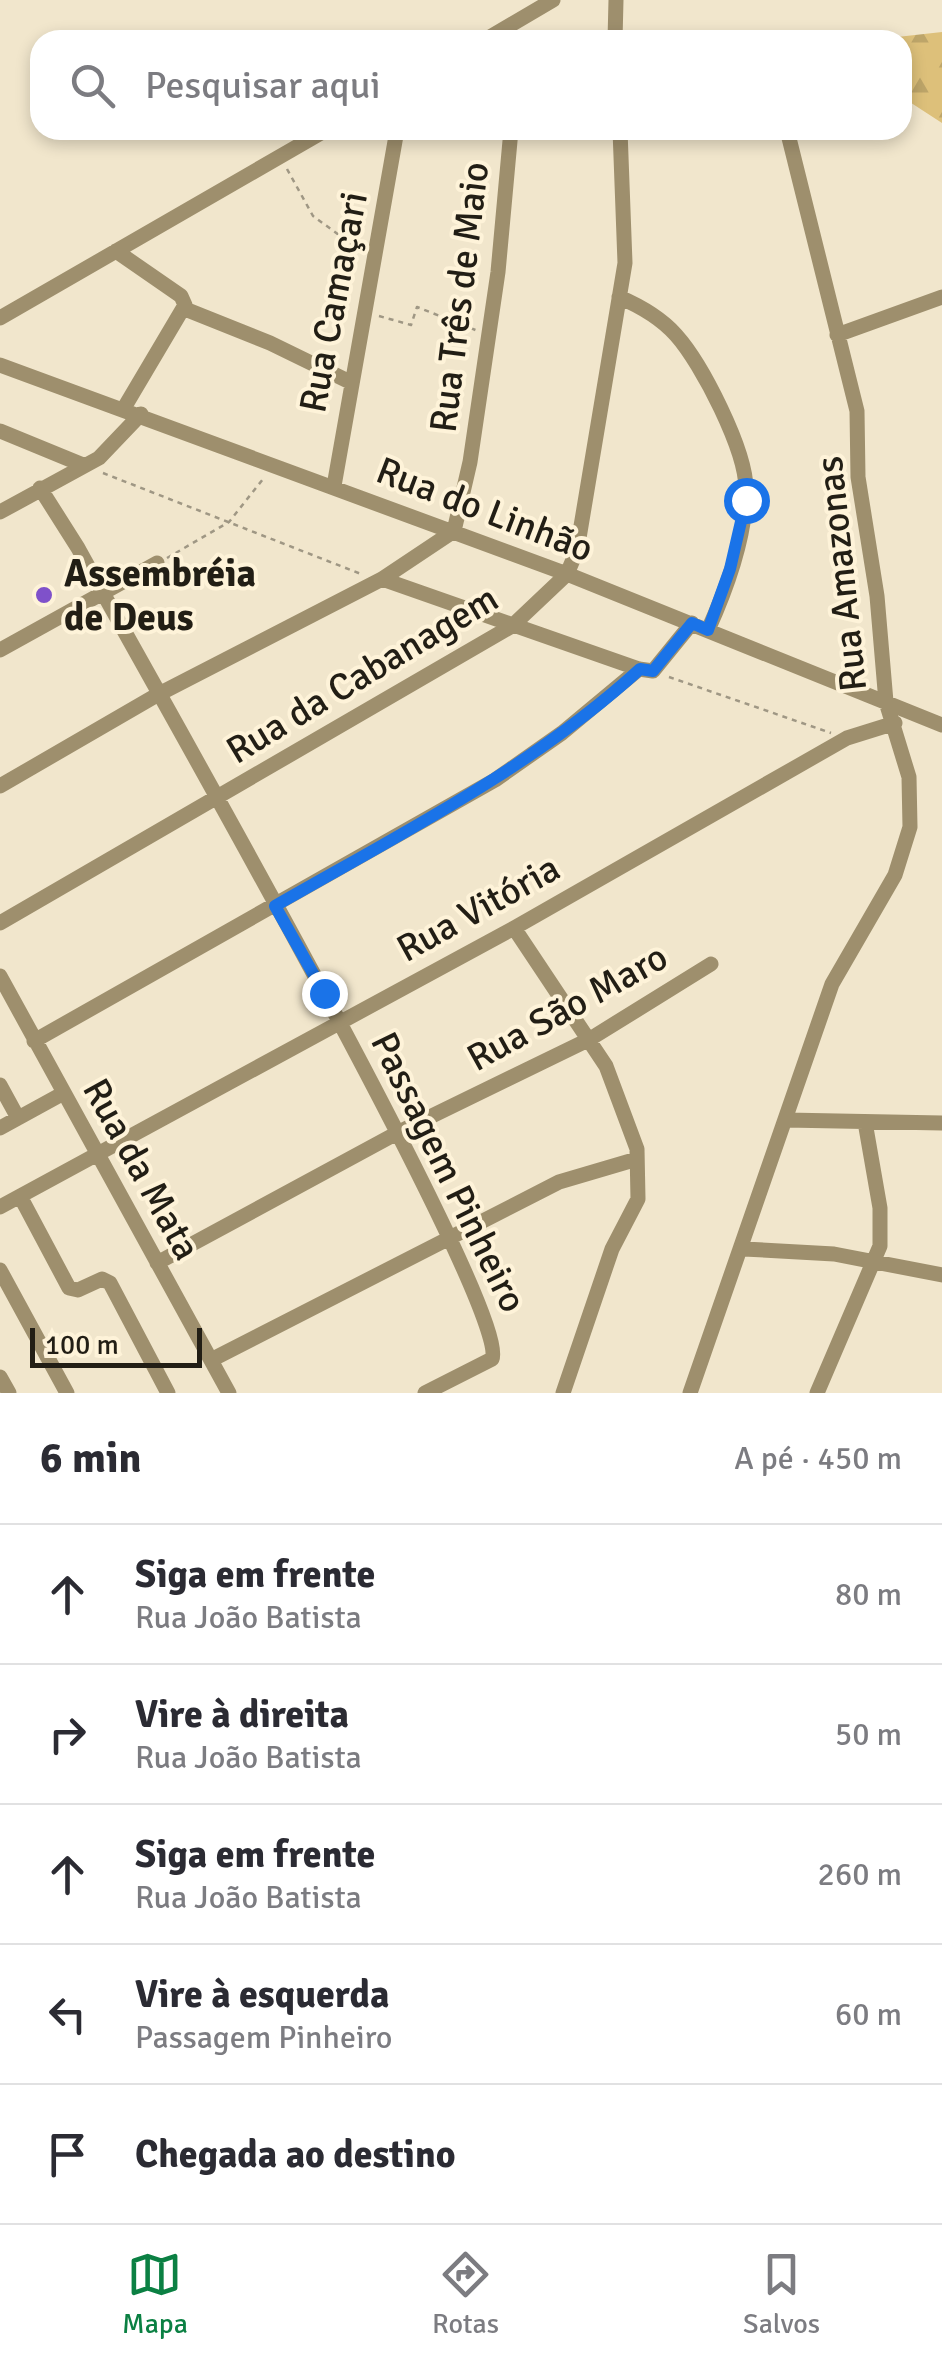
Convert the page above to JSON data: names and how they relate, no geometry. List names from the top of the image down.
{
  "streets": {
    "street": [
      "Rua Três de Maio",
      "Rua Camaçari",
      "Rua do Linhão",
      "Rua Amazonas",
      "Rua da Cabanagem",
      "Rua Vitória",
      "Rua São Maro",
      "Rua da Mata",
      "Passagem Pinheiro"
    ]
  },
  "crossings": [
    ["Rua Três de Maio", "Rua do Linhão"],
    ["Rua Camaçari", "Rua do Linhão"],
    ["Rua do Linhão", "Rua Amazonas"],
    ["Rua do Linhão", "Rua da Cabanagem"],
    ["Rua Amazonas", "Rua Vitória"],
    ["Rua da Cabanagem", "Passagem Pinheiro"],
    ["Rua Vitória", "Rua da Mata"],
    ["Rua Vitória", "Passagem Pinheiro"],
    ["Rua São Maro", "Rua da Mata"],
    ["Rua São Maro", "Passagem Pinheiro"]
  ],
  "places": ["Assembréia de Deus"],
  "scale_bar": "100 m",
  "page": {
    "search": "Pesquisar aqui",
    "scale": "100 m",
    "heading": ["6 min", "A pé · 450 m"],
    "list": [
      ["Siga em frente", "Rua João Batista", "80 m"],
      ["Vire à direita", "Rua João Batista", "50 m"],
      ["Siga em frente", "Rua João Batista", "260 m"],
      ["Vire à esquerda", "Passagem Pinheiro", "60 m"],
      "Chegada ao destino"
    ],
    "nav": ["Mapa", "Rotas", "Salvos"]
  }
}
